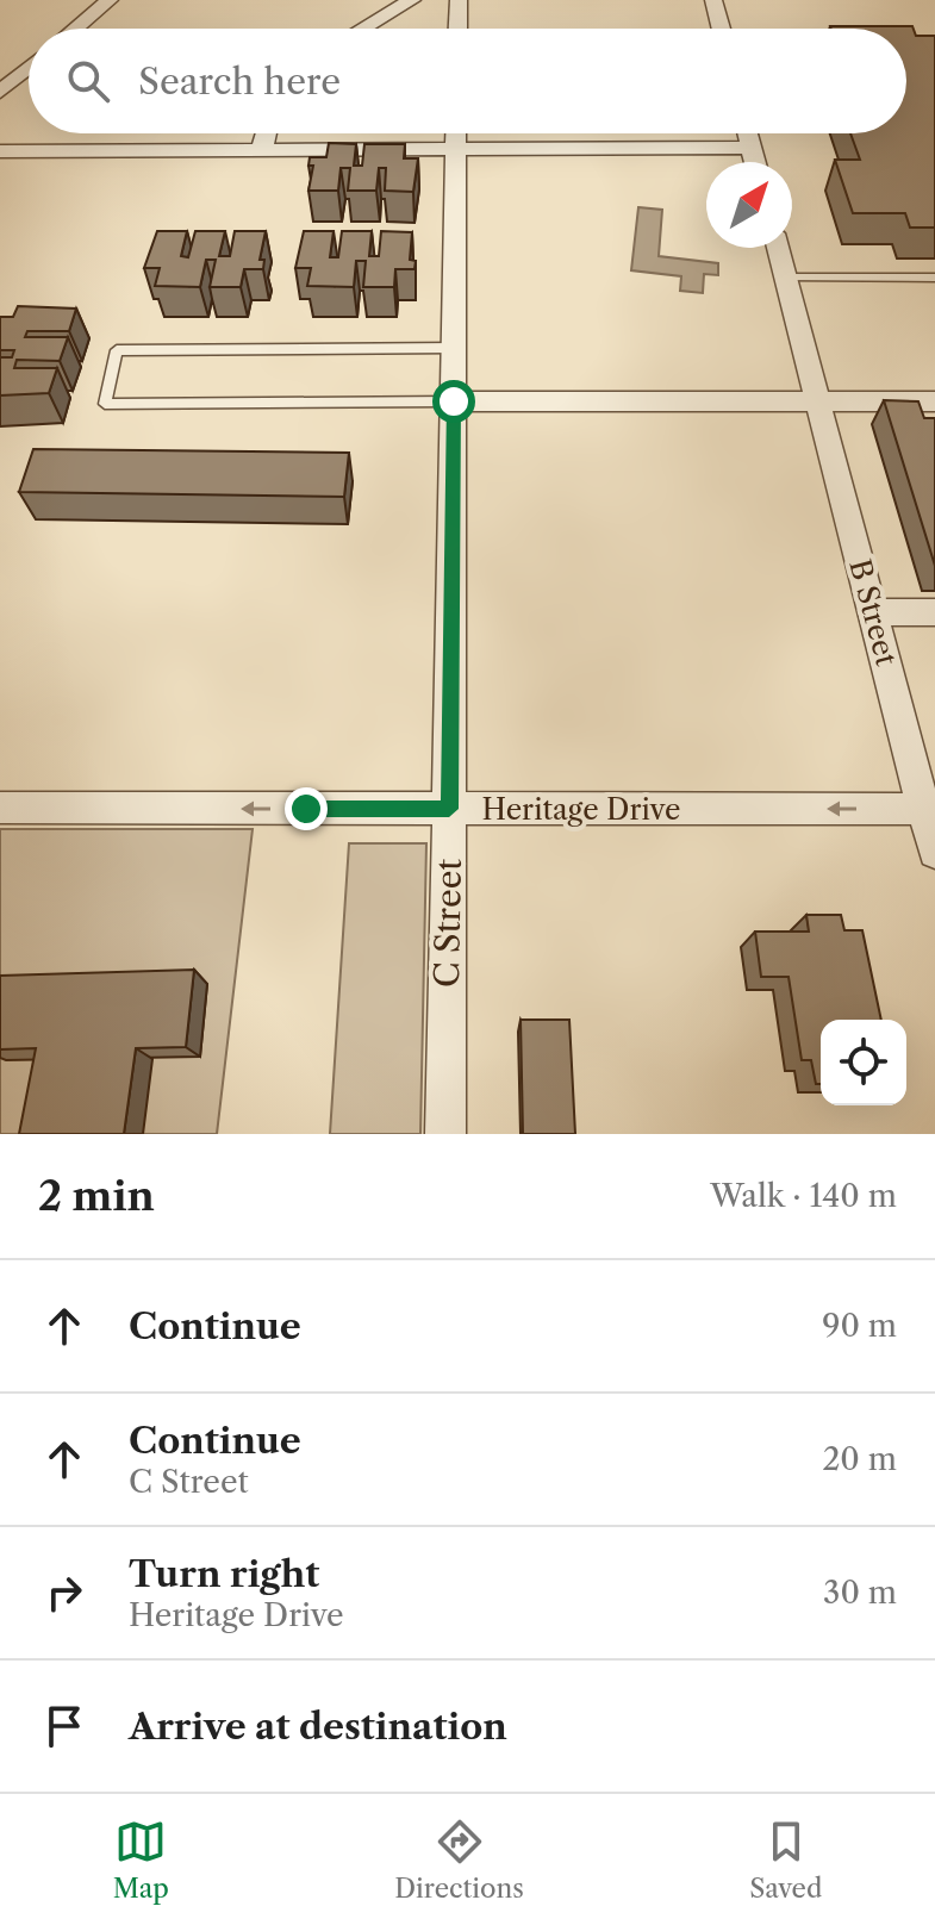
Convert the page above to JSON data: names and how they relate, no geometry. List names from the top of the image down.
{
  "streets": {
    "street": ["B Street", "Heritage Drive", "C Street"]
  },
  "crossings": [
    ["B Street", "Heritage Drive"],
    ["Heritage Drive", "C Street"]
  ],
  "one_way": ["Heritage Drive"],
  "north": "top right",
  "page": {
    "search": "Search here",
    "heading": ["2 min", "Walk · 140 m"],
    "list": [
      ["Continue", "90 m"],
      ["Continue", "C Street", "20 m"],
      ["Turn right", "Heritage Drive", "30 m"],
      "Arrive at destination"
    ],
    "nav": ["Map", "Directions", "Saved"]
  }
}
